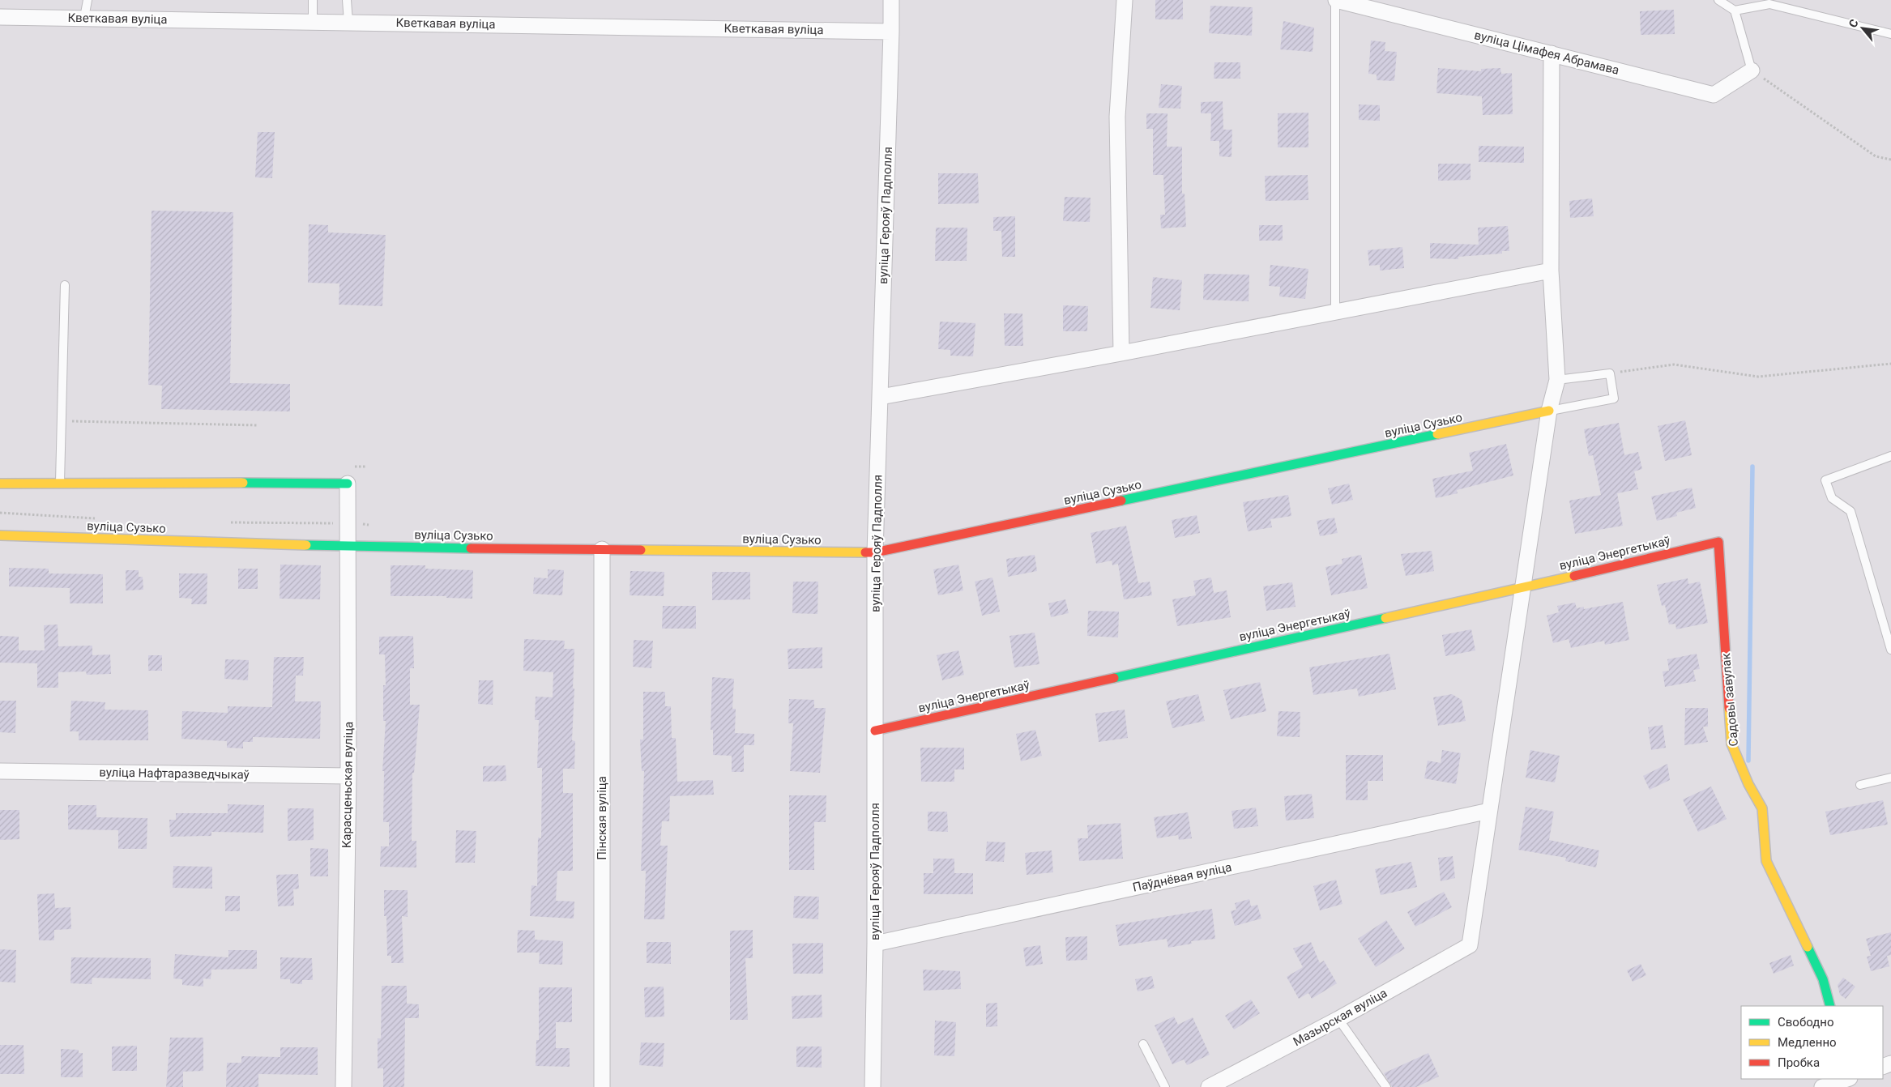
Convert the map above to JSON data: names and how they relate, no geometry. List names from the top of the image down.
{
  "streets": {
    "street": [
      "Кветкавая вуліца",
      "вуліца Цімафея Абрамава",
      "вуліца Герояў Падполля",
      "вуліца Сузько",
      "вуліца Энергетыкаў",
      "Садовы завулак",
      "вуліца Нафтаразведчыкаў",
      "Карасценьская вуліца",
      "Пінская вуліца",
      "Паўднёвая вуліца",
      "Мазырская вуліца"
    ]
  },
  "crossings": [
    ["Кветкавая вуліца", "вуліца Герояў Падполля"],
    ["вуліца Герояў Падполля", "вуліца Сузько"],
    ["вуліца Герояў Падполля", "вуліца Энергетыкаў"],
    ["вуліца Герояў Падполля", "Паўднёвая вуліца"],
    ["вуліца Сузько", "Карасценьская вуліца"],
    ["вуліца Сузько", "Пінская вуліца"],
    ["вуліца Энергетыкаў", "Садовы завулак"],
    ["вуліца Нафтаразведчыкаў", "Карасценьская вуліца"],
    ["Паўднёвая вуліца", "Мазырская вуліца"]
  ],
  "legend": ["Свободно", "Медленно", "Пробка"],
  "north": "top left"
}
